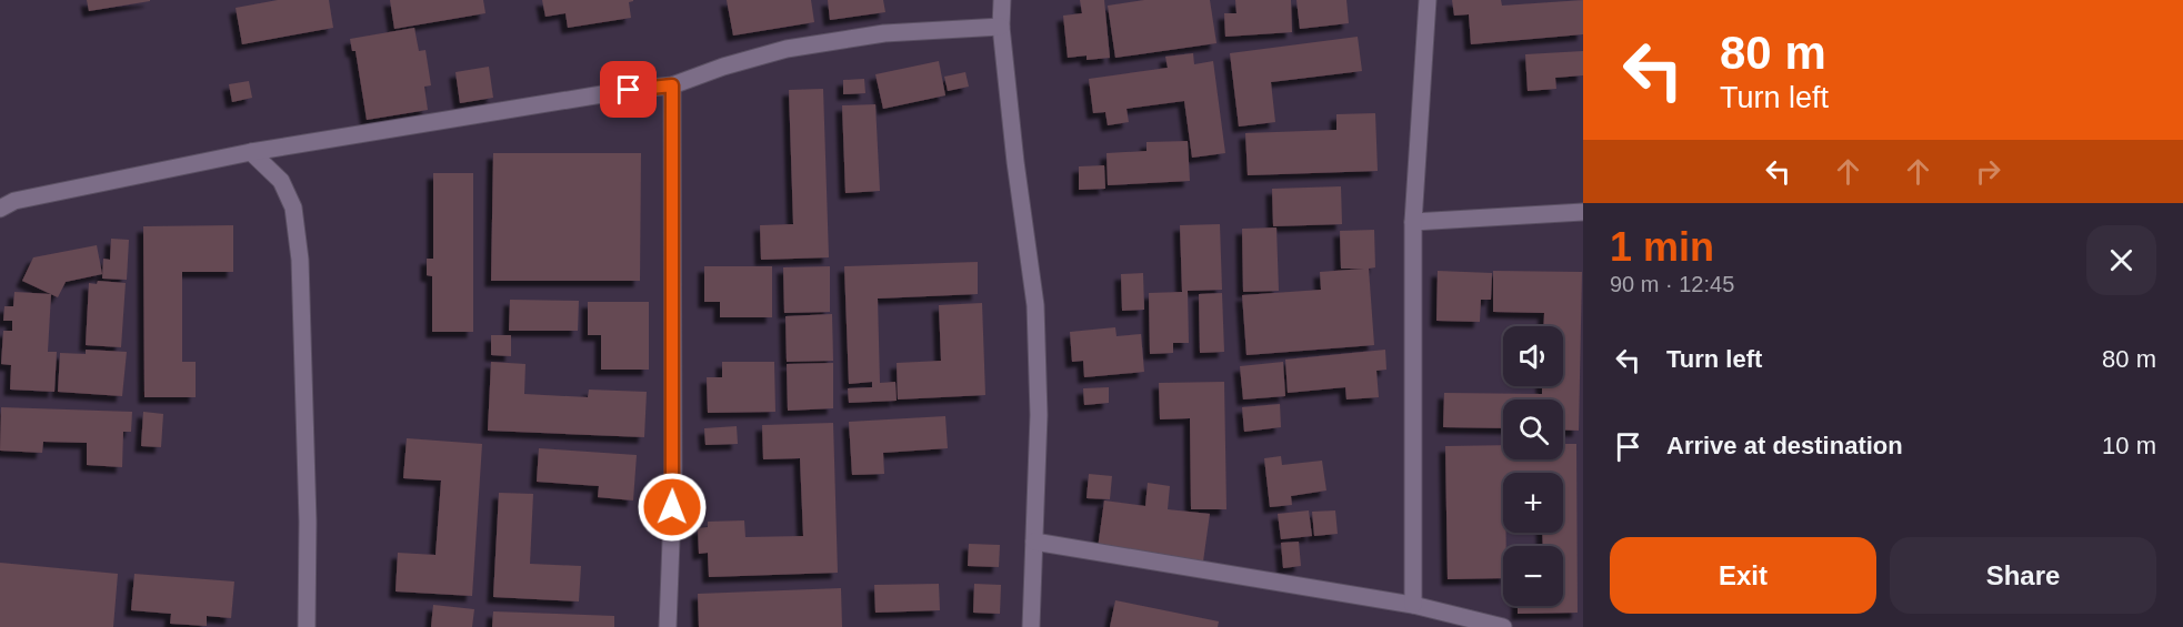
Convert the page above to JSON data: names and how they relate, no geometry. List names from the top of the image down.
{
  "page": {
    "turn": ["80 m", "Turn left"],
    "heading": ["1 min", "90 m · 12:45"],
    "list": [
      {
        "name": "Turn left",
        "value": "80 m"
      },
      {
        "name": "Arrive at destination",
        "value": "10 m"
      }
    ],
    "map_buttons": ["+", "−"],
    "buttons": ["Exit", "Share"]
  }
}
